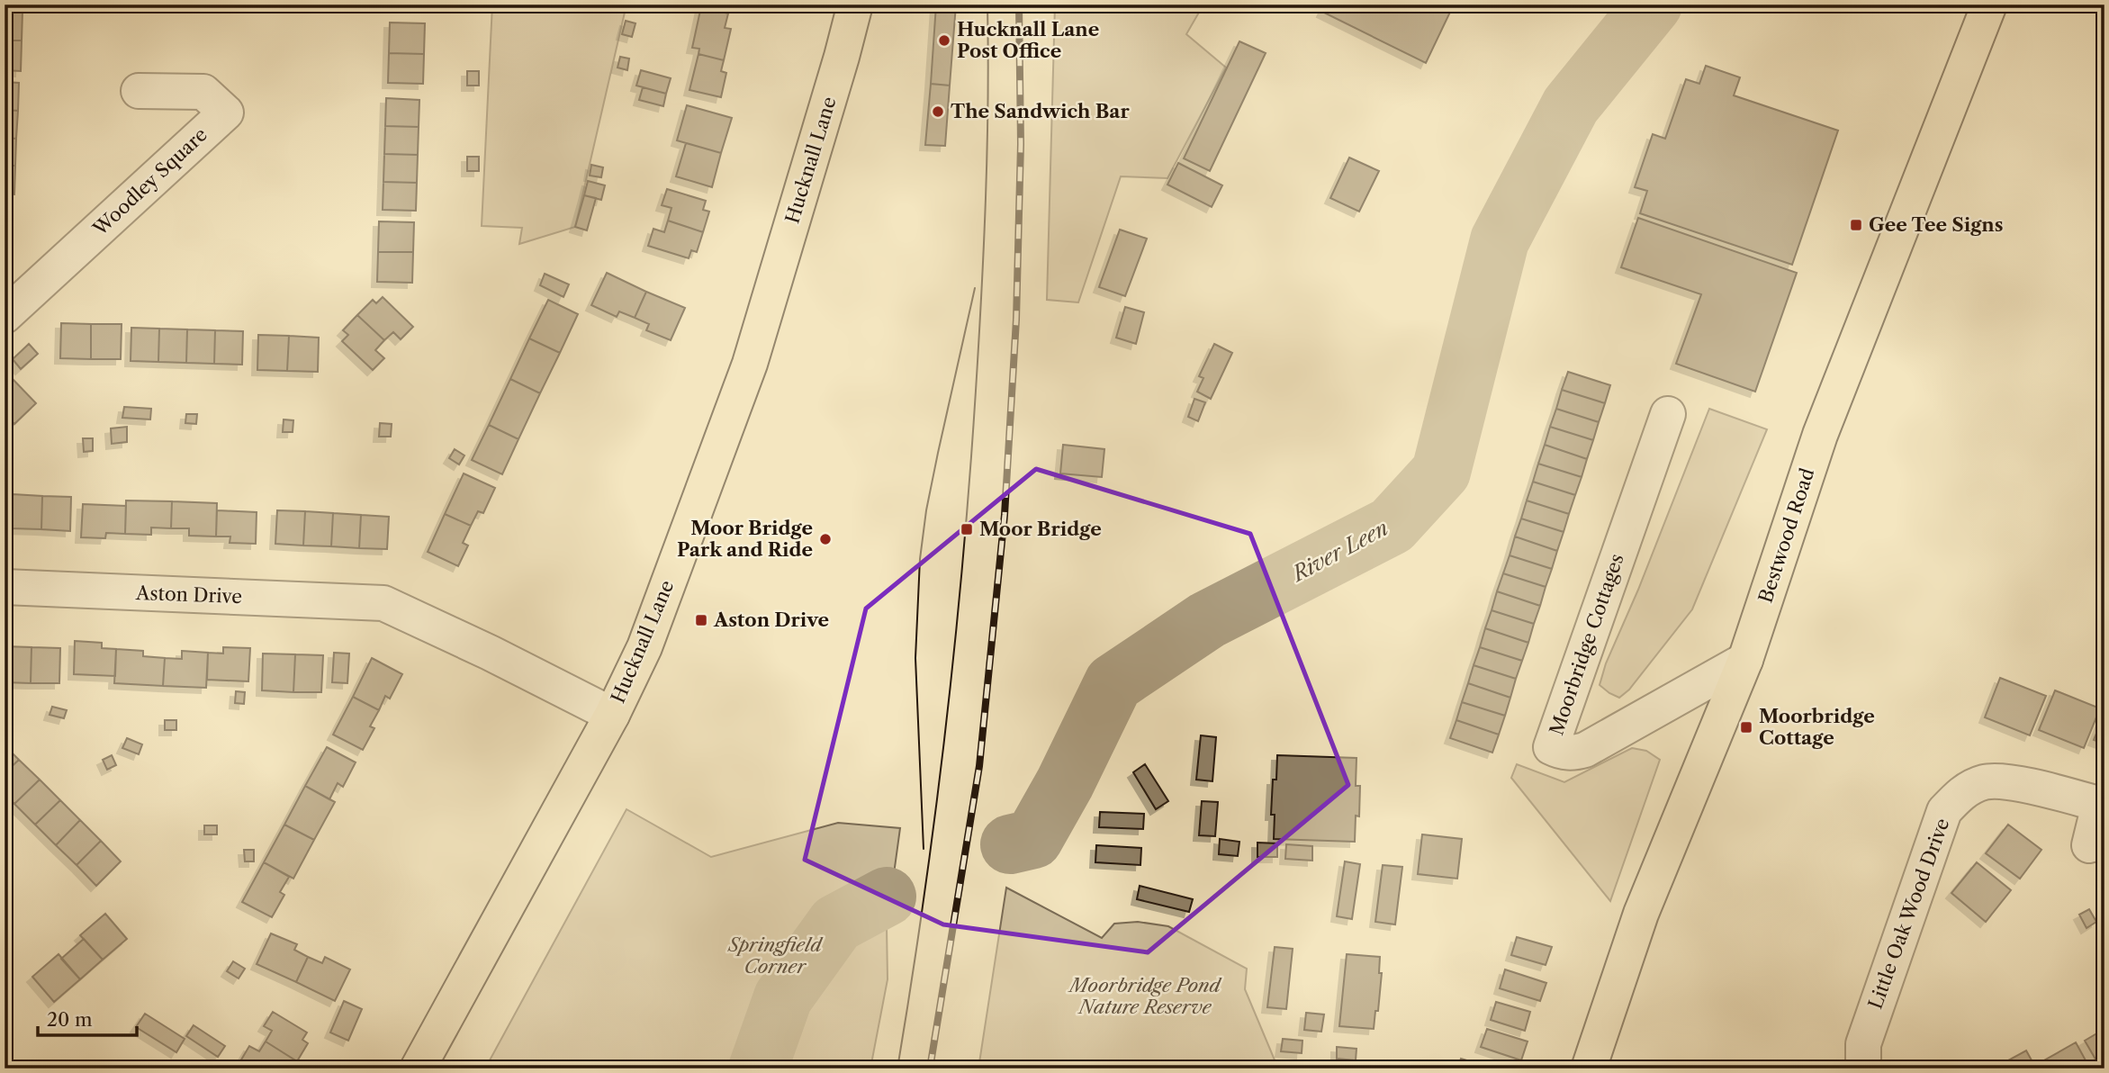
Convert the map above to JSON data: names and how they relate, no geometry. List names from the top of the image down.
{
  "streets": {
    "main road": ["Hucknall Lane", "Bestwood Road"],
    "street": [
      "Woodley Square",
      "Aston Drive",
      "Moorbridge Cottages",
      "Little Oak Wood Drive"
    ]
  },
  "crossings": [
    ["Hucknall Lane", "Aston Drive"],
    ["Bestwood Road", "Moorbridge Cottages"]
  ],
  "water": ["River Leen"],
  "parks": ["Springfield Corner", "Moorbridge Pond Nature Reserve"],
  "places": {
    "other": ["Hucknall Lane Post Office", "The Sandwich Bar", "Moor Bridge Park and Ride"],
    "transit": [
      "Gee Tee Signs",
      "Moor Bridge",
      "Aston Drive",
      "Moorbridge Cottage"
    ]
  },
  "scale_bar": "20 m"
}
